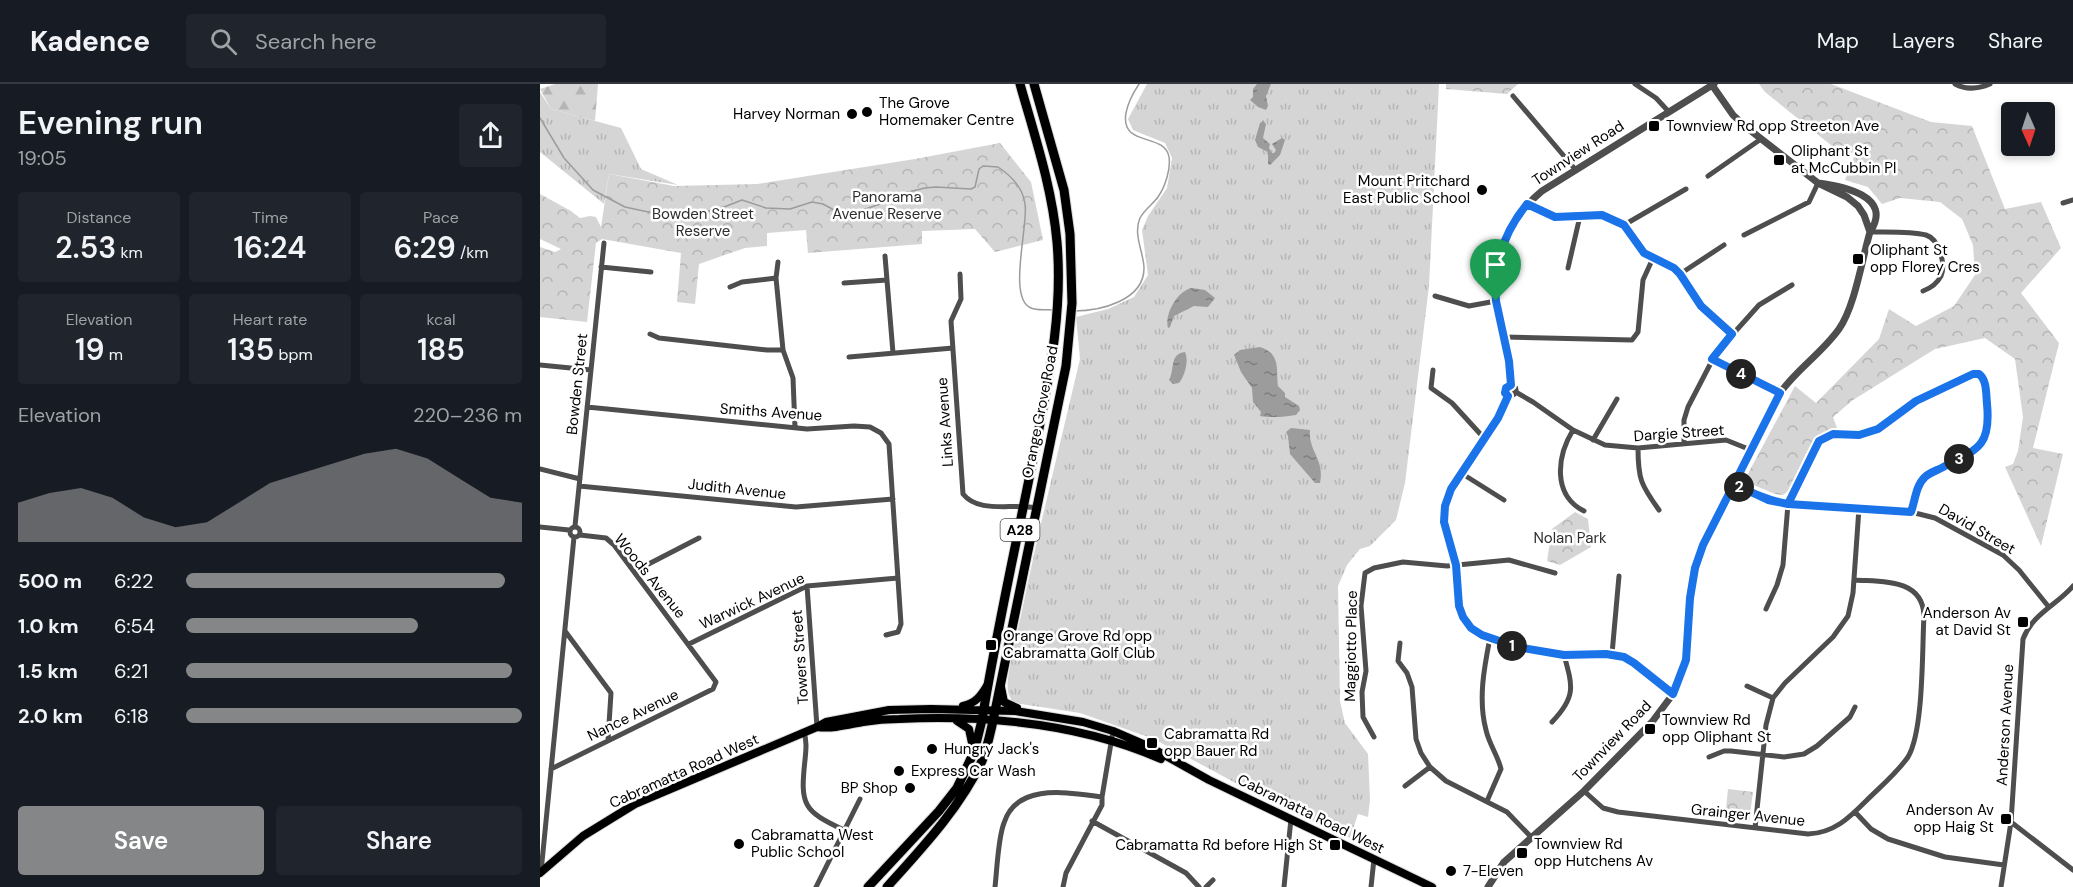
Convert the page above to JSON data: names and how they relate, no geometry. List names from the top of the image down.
{
  "streets": {
    "highway": ["Orange Grove Road", "A28"],
    "main road": ["Cabramatta Road West"],
    "street": [
      "Townview Road",
      "Bowden Street",
      "Smiths Avenue",
      "Links Avenue",
      "Dargie Street",
      "Judith Avenue",
      "David Street",
      "Woods Avenue",
      "Warwick Avenue",
      "Maggiotto Place",
      "Towers Street",
      "Nance Avenue",
      "Anderson Avenue",
      "Grainger Avenue"
    ]
  },
  "crossings": [
    ["Townview Road", "Dargie Street"],
    ["Townview Road", "Maggiotto Place"],
    ["Townview Road", "Grainger Avenue"],
    ["Bowden Street", "Smiths Avenue"],
    ["Bowden Street", "Judith Avenue"],
    ["Smiths Avenue", "Judith Avenue"],
    ["Smiths Avenue", "Warwick Avenue"],
    ["Orange Grove Road", "Links Avenue"],
    ["Orange Grove Road", "A28"],
    ["Orange Grove Road", "Cabramatta Road West"],
    ["David Street", "Anderson Avenue"],
    ["A28", "Cabramatta Road West"],
    ["Woods Avenue", "Warwick Avenue"],
    ["Woods Avenue", "Nance Avenue"],
    ["Warwick Avenue", "Towers Street"],
    ["Towers Street", "Cabramatta Road West"]
  ],
  "parks": ["Panorama Avenue Reserve", "Bowden Street Reserve", "Nolan Park"],
  "places": {
    "other": [
      "The Grove Homemaker Centre",
      "Harvey Norman",
      "Mount Pritchard East Public School",
      "Hungry Jack's",
      "Express Car Wash",
      "BP Shop",
      "Cabramatta West Public School",
      "7-Eleven"
    ],
    "transit": [
      "Townview Rd opp Streeton Ave",
      "Oliphant St at McCubbin Pl",
      "Oliphant St opp Florey Cres",
      "Anderson Av at David St",
      "Orange Grove Rd opp Cabramatta Golf Club",
      "Townview Rd opp Oliphant St",
      "Cabramatta Rd opp Bauer Rd",
      "Anderson Av opp Haig St",
      "Cabramatta Rd before High St",
      "Townview Rd opp Hutchens Av"
    ]
  },
  "north": "bottom",
  "page": {
    "header": "Kadence",
    "search": "Search here",
    "nav": ["Map", "Layers", "Share"],
    "heading": ["Evening run", "19:05"],
    "stats": [
      ["Distance", "2.53 km"],
      ["Time", "16:24"],
      ["Pace", "6:29 /km"],
      ["Elevation", "19 m"],
      ["Heart rate", "135 bpm"],
      ["kcal", "185"]
    ],
    "pins": [
      "4",
      "3",
      "2",
      "1"
    ],
    "chart": ["Elevation", "220–236 m"],
    "list": [
      {
        "name": "500 m",
        "note": "6:22"
      },
      {
        "name": "1.0 km",
        "note": "6:54"
      },
      {
        "name": "1.5 km",
        "note": "6:21"
      },
      {
        "name": "2.0 km",
        "note": "6:18"
      }
    ],
    "buttons": ["Save", "Share"]
  }
}
